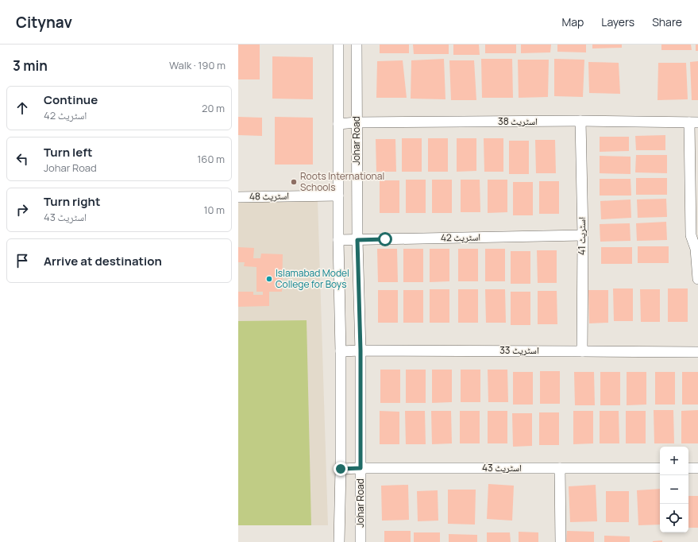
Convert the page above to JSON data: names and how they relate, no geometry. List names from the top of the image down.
{
  "streets": {
    "street": [
      "اسٹریٹ 38",
      "Johar Road",
      "اسٹریٹ 48",
      "اسٹریٹ 41",
      "اسٹریٹ 42",
      "اسٹریٹ 33",
      "اسٹریٹ 43"
    ]
  },
  "crossings": [
    ["اسٹریٹ 38", "Johar Road"],
    ["اسٹریٹ 38", "اسٹریٹ 41"],
    ["Johar Road", "اسٹریٹ 48"],
    ["Johar Road", "اسٹریٹ 42"],
    ["Johar Road", "اسٹریٹ 33"],
    ["Johar Road", "اسٹریٹ 43"],
    ["اسٹریٹ 41", "اسٹریٹ 42"],
    ["اسٹریٹ 41", "اسٹریٹ 33"]
  ],
  "places": ["Roots International Schools", "Islamabad Model College for Boys"],
  "page": {
    "header": "Citynav",
    "nav": ["Map", "Layers", "Share"],
    "heading": ["3 min", "Walk · 190 m"],
    "list": [
      ["Continue", "اسٹریٹ 42", "20 m"],
      ["Turn left", "Johar Road", "160 m"],
      ["Turn right", "اسٹریٹ 43", "10 m"],
      "Arrive at destination"
    ],
    "map_buttons": ["+", "−"]
  }
}
